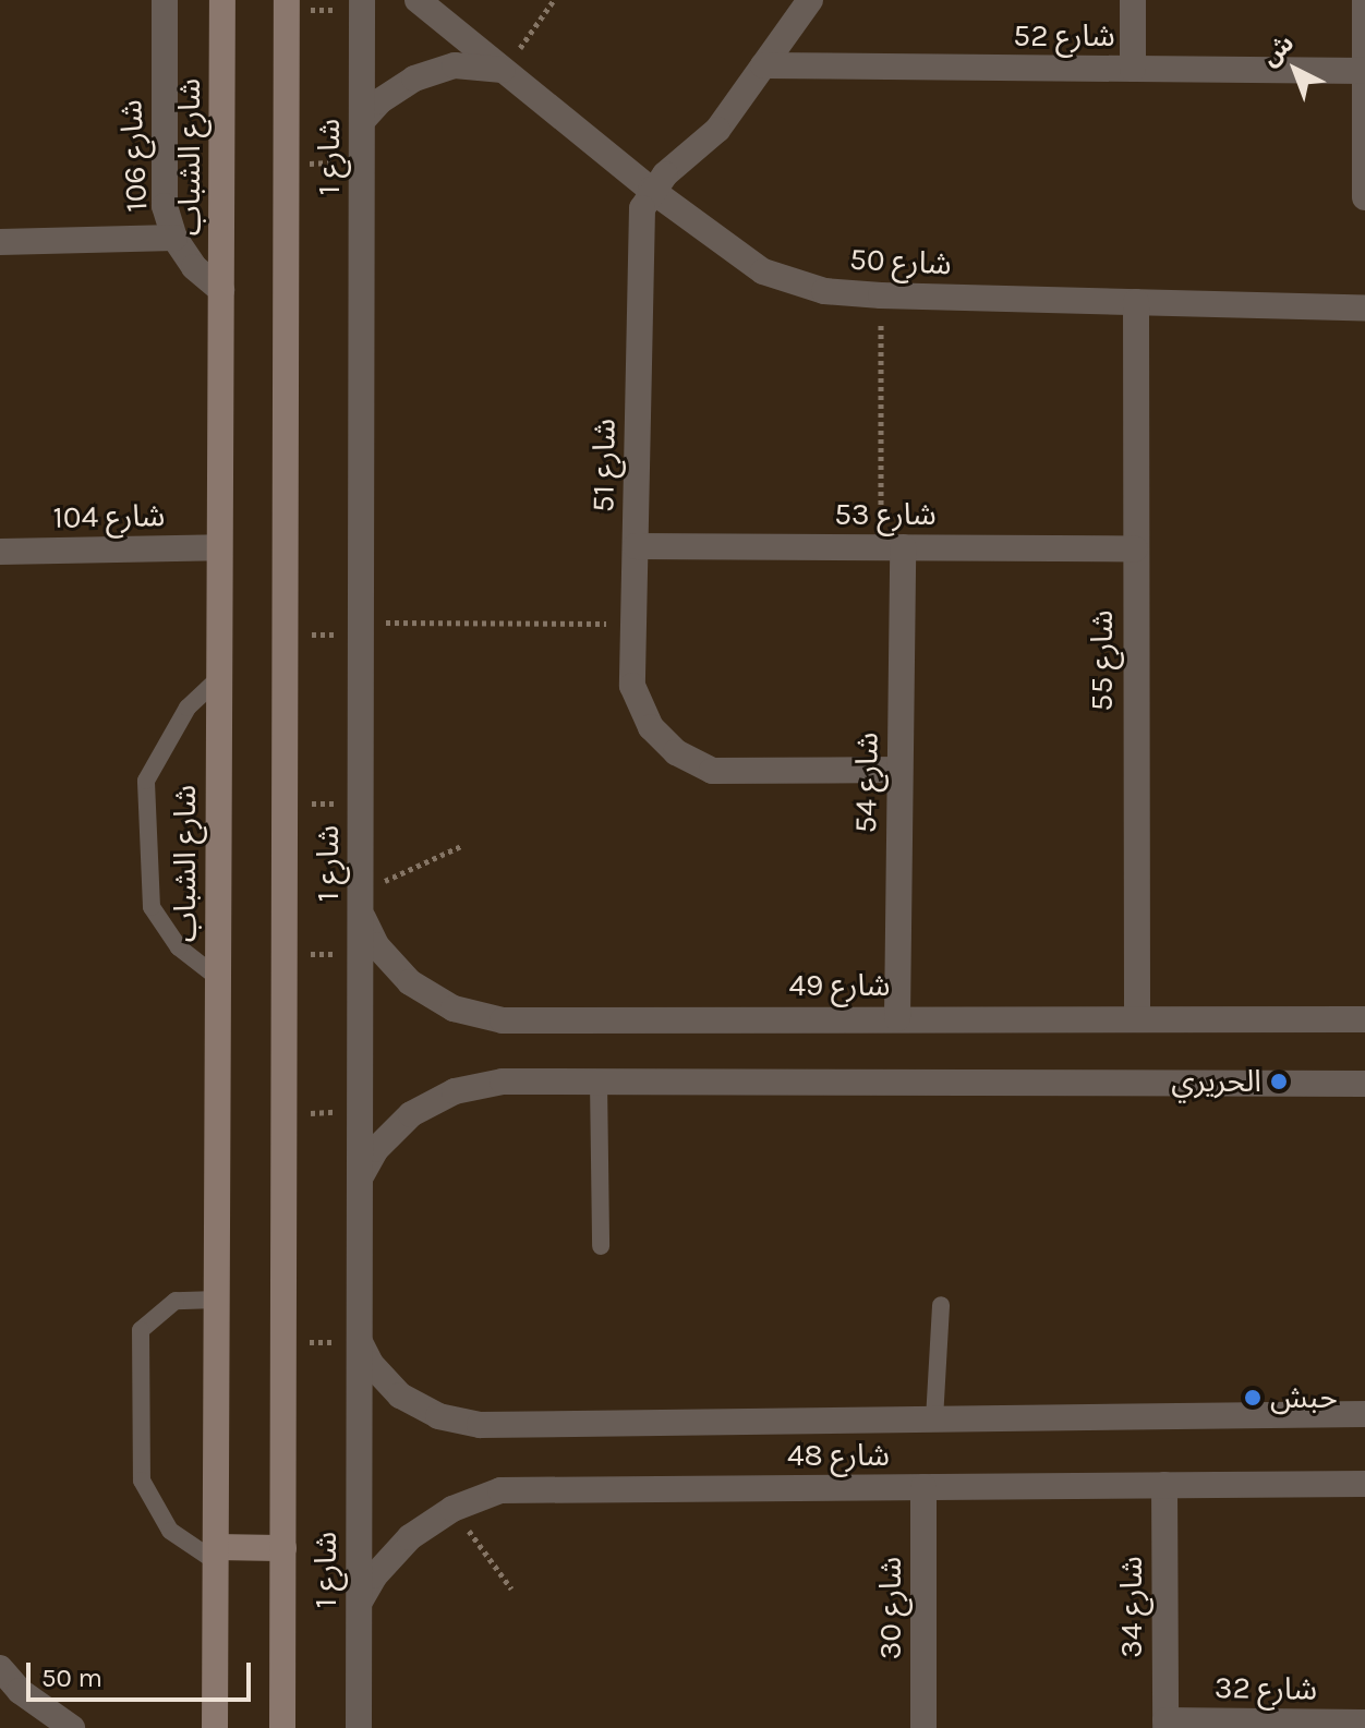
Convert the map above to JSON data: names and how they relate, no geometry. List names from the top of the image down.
{
  "streets": {
    "street": [
      "شارع 52",
      "شارع 106",
      "شارع الشباب",
      "شارع 1",
      "شارع 50",
      "شارع 51",
      "شارع 53",
      "شارع 104",
      "شارع 55",
      "شارع 54",
      "شارع 49",
      "شارع 48",
      "شارع 34",
      "شارع 30",
      "شارع 32"
    ]
  },
  "crossings": [
    ["شارع 106", "شارع الشباب"],
    ["شارع الشباب", "شارع 104"],
    ["شارع 1", "شارع 49"],
    ["شارع 1", "شارع 48"],
    ["شارع 50", "شارع 51"],
    ["شارع 50", "شارع 55"],
    ["شارع 51", "شارع 53"],
    ["شارع 51", "شارع 54"],
    ["شارع 53", "شارع 55"],
    ["شارع 53", "شارع 54"],
    ["شارع 55", "شارع 49"],
    ["شارع 54", "شارع 49"],
    ["شارع 48", "شارع 34"],
    ["شارع 48", "شارع 30"],
    ["شارع 34", "شارع 32"]
  ],
  "places": ["الحريري", "حبش"],
  "scale_bar": "50 m",
  "north": "top left"
}
